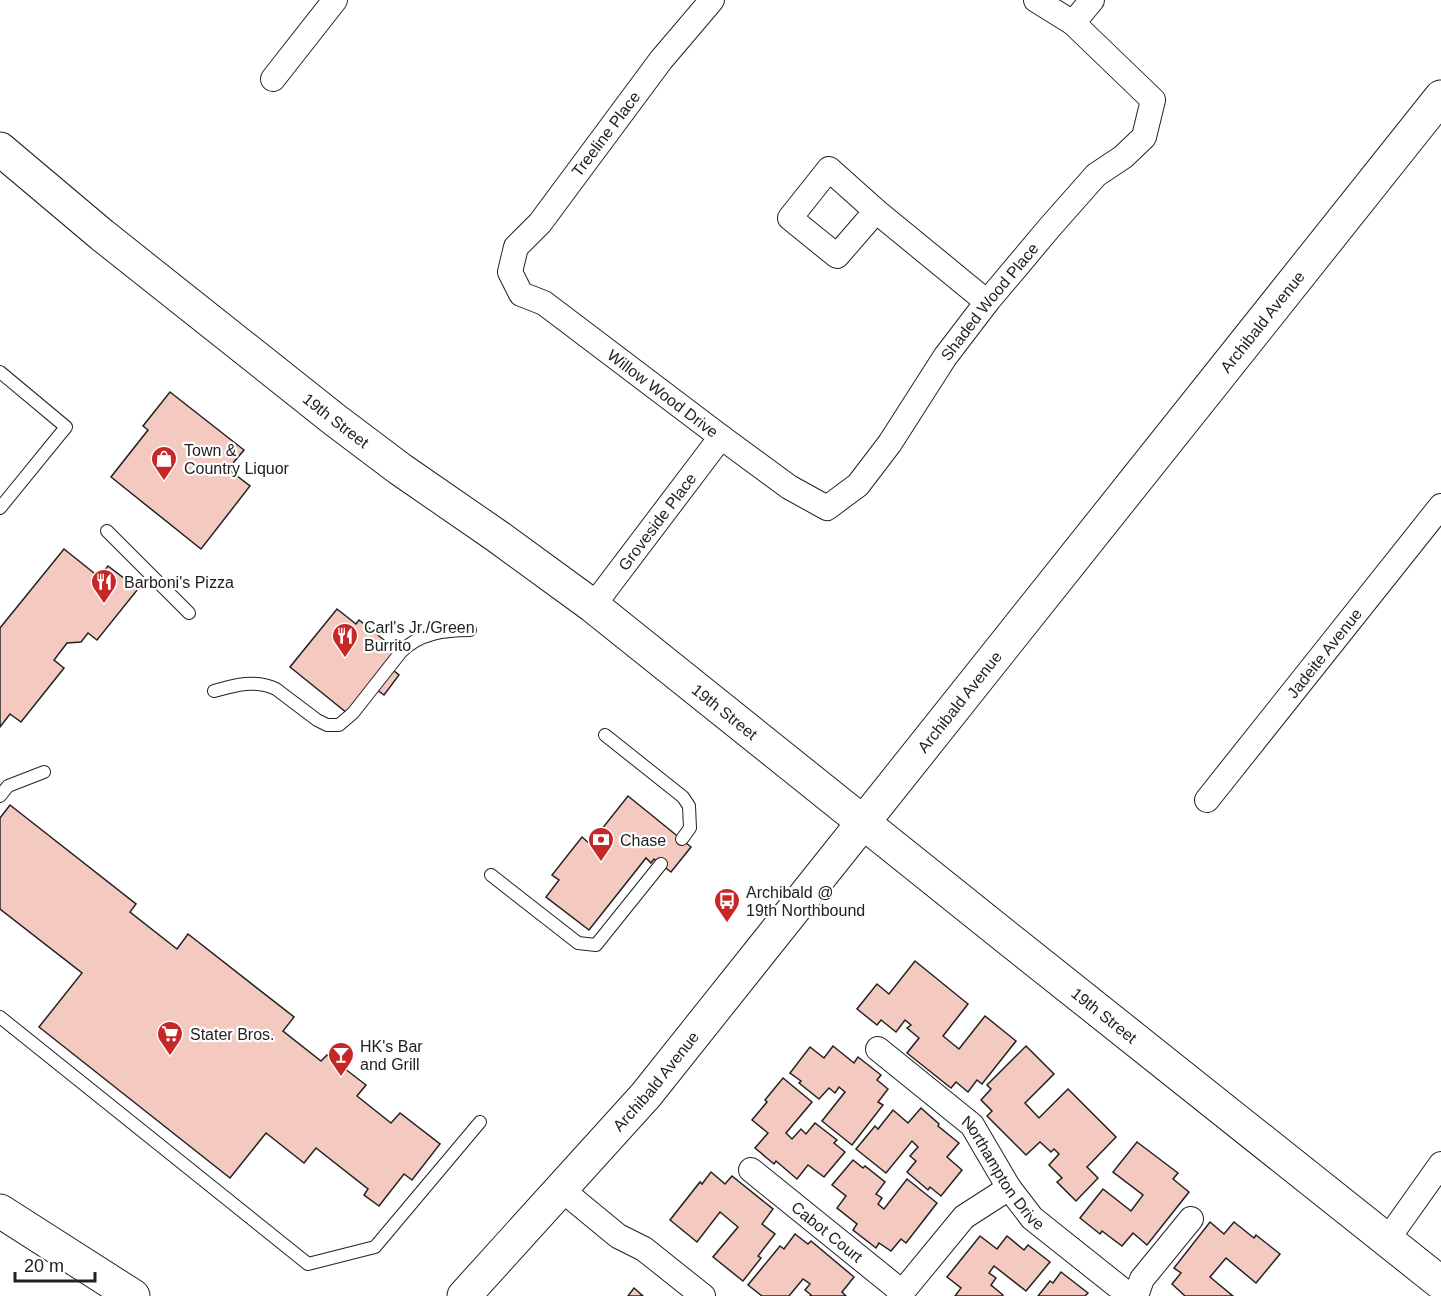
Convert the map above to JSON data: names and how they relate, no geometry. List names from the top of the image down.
{
  "streets": {
    "main road": ["Archibald Avenue", "19th Street"],
    "street": [
      "Treeline Place",
      "Shaded Wood Place",
      "Willow Wood Drive",
      "Groveside Place",
      "Jadeite Avenue",
      "Northampton Drive",
      "Cabot Court"
    ]
  },
  "crossings": [
    ["Treeline Place", "Willow Wood Drive"],
    ["Shaded Wood Place", "Willow Wood Drive"],
    ["Archibald Avenue", "19th Street"],
    ["Willow Wood Drive", "Groveside Place"],
    ["19th Street", "Groveside Place"]
  ],
  "places": {
    "shop": ["Town & Country Liquor"],
    "restaurant": ["Barboni's Pizza", "Carl's Jr./Green Burrito"],
    "bank": ["Chase"],
    "bus stop": ["Archibald @ 19th Northbound"],
    "supermarket": ["Stater Bros."],
    "bar": ["HK's Bar and Grill"]
  },
  "scale_bar": "20 m"
}
